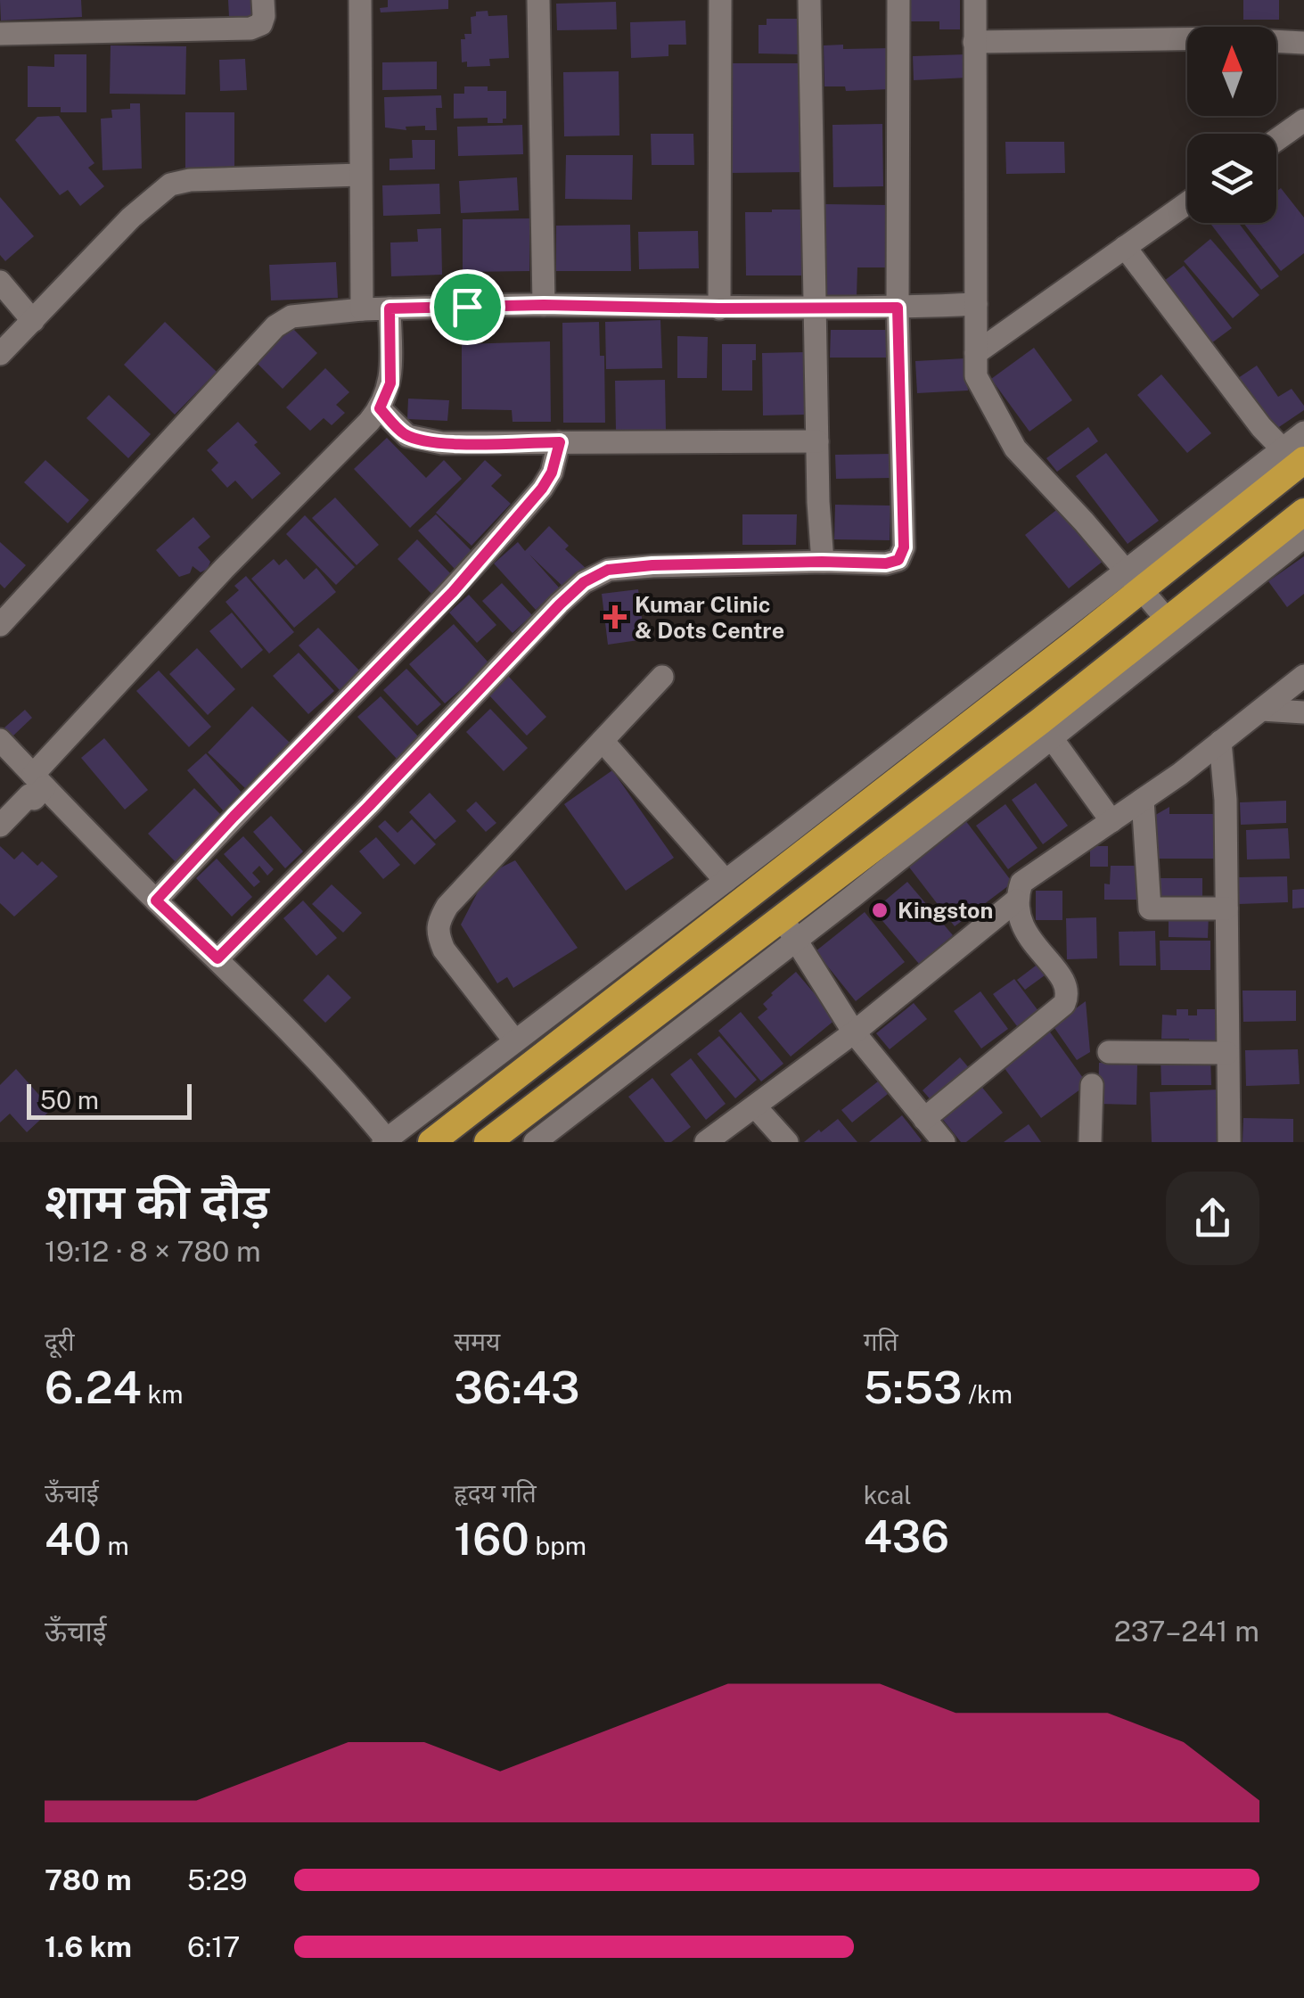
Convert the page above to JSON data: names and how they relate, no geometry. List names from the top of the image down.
{
  "places": {
    "health": ["Kumar Clinic & Dots Centre"],
    "other": ["Kingston"]
  },
  "scale_bar": "50 m",
  "north": "top",
  "page": {
    "scale": "50 m",
    "heading": ["शाम की दौड़", "19:12 · 8 × 780 m"],
    "stats": [
      ["दूरी", "6.24 km"],
      ["समय", "36:43"],
      ["गति", "5:53 /km"],
      ["ऊँचाई", "40 m"],
      ["हृदय गति", "160 bpm"],
      ["kcal", "436"]
    ],
    "chart": ["ऊँचाई", "237–241 m"],
    "list": [
      {
        "name": "780 m",
        "note": "5:29"
      },
      {
        "name": "1.6 km",
        "note": "6:17"
      }
    ]
  }
}
